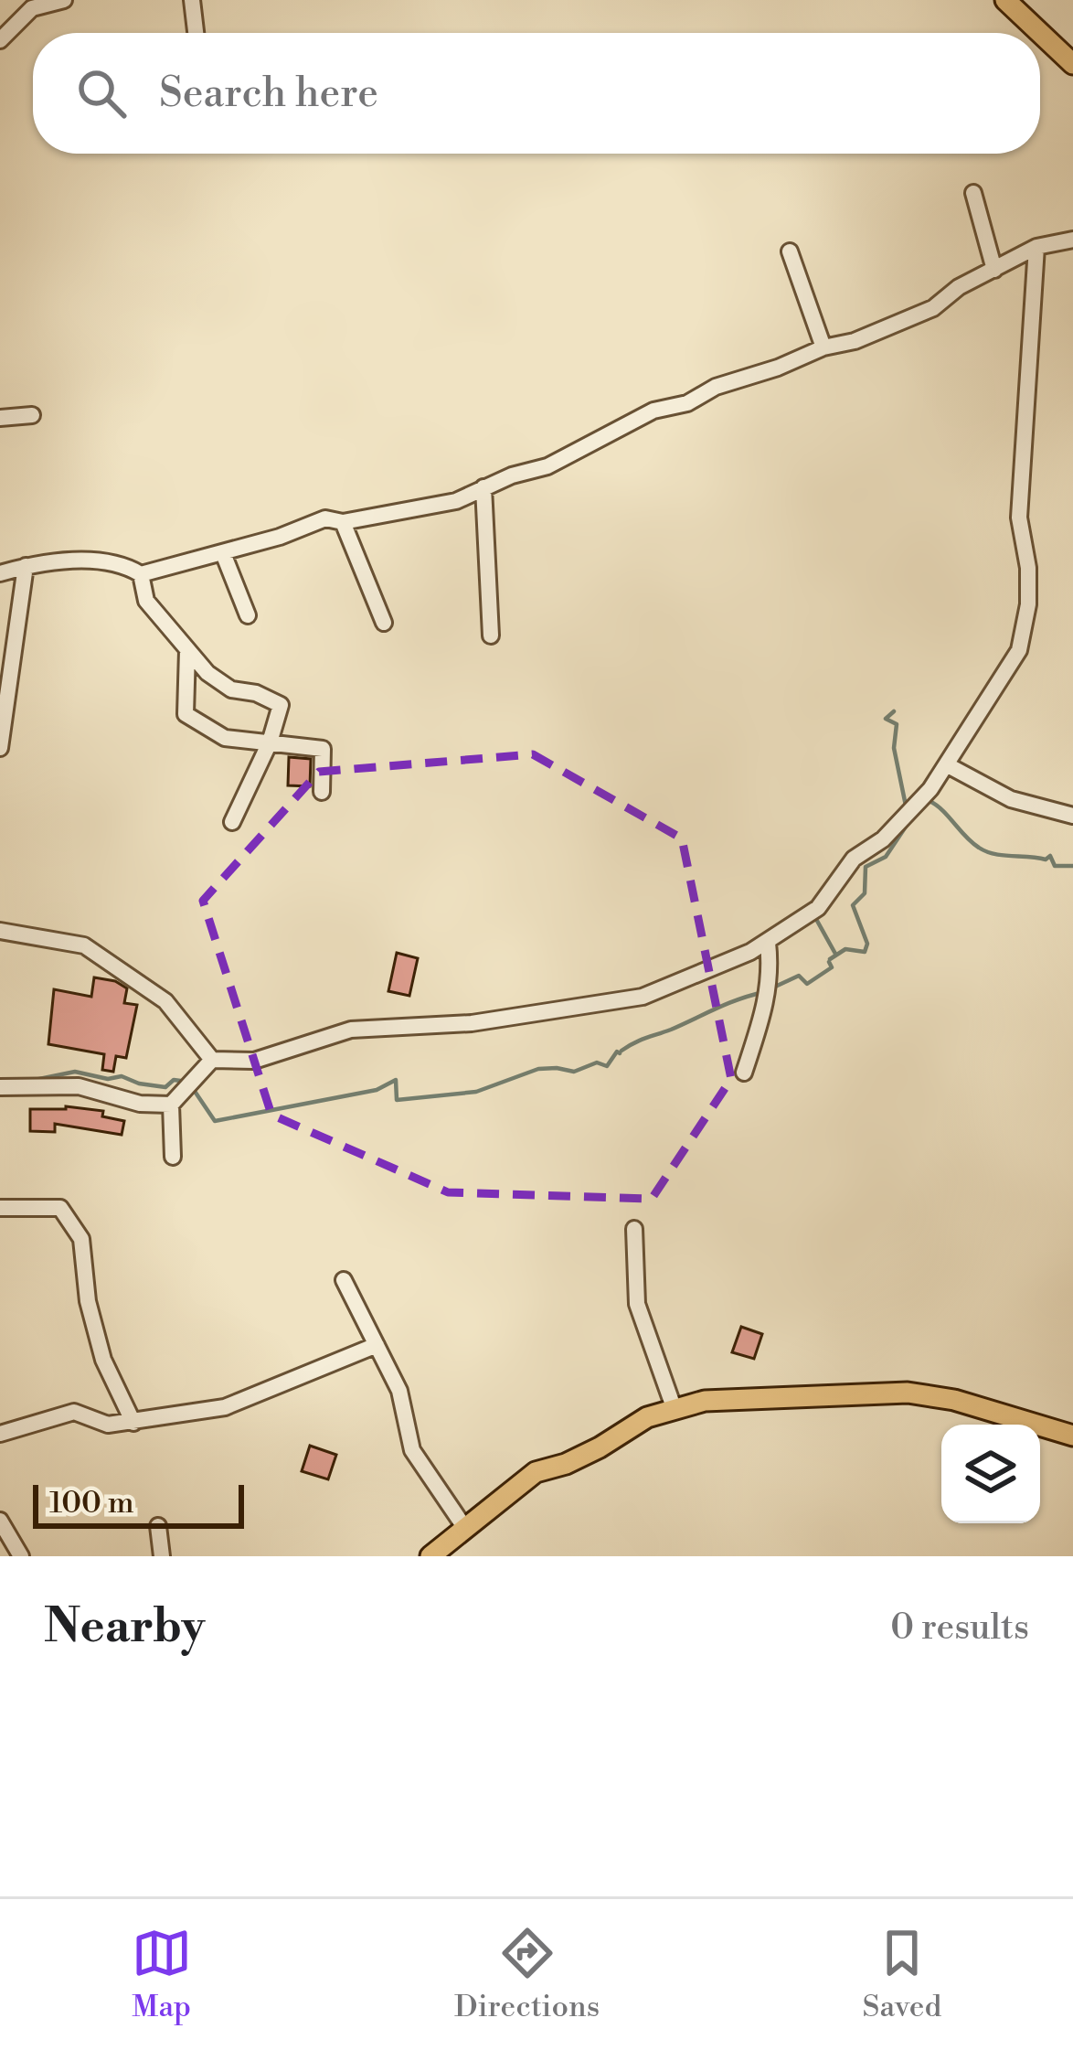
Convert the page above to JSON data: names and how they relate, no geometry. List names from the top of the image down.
{
  "scale_bar": "100 m",
  "page": {
    "search": "Search here",
    "scale": "100 m",
    "heading": ["Nearby", "0 results"],
    "nav": ["Map", "Directions", "Saved"]
  }
}
